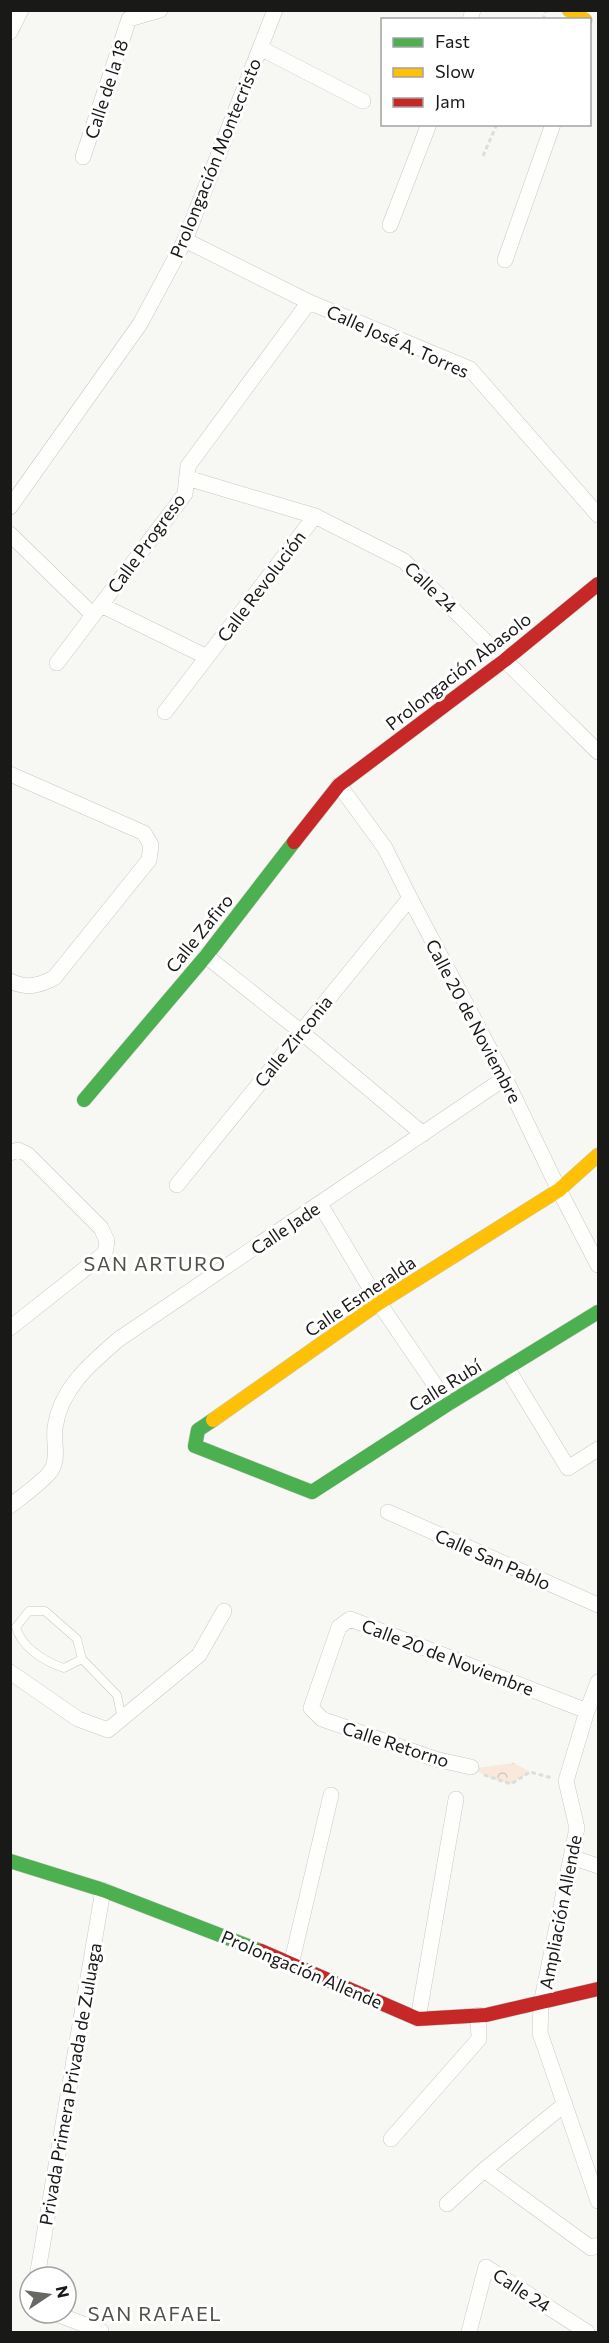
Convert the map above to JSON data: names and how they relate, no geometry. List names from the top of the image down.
{
  "streets": {
    "street": [
      "Calle de la 18",
      "Prolongación Montecristo",
      "Calle José A. Torres",
      "Calle Progreso",
      "Calle Revolución",
      "Calle 24",
      "Prolongación Abasolo",
      "Calle Zafiro",
      "Calle 20 de Noviembre",
      "Calle Zirconia",
      "Calle Jade",
      "Calle Esmeralda",
      "Calle Rubí",
      "Calle San Pablo",
      "Calle Retorno",
      "Ampliación Allende",
      "Prolongación Allende",
      "Privada Primera Privada de Zuluaga"
    ]
  },
  "crossings": [
    ["Prolongación Montecristo", "Calle José A. Torres"],
    ["Calle José A. Torres", "Calle Progreso"],
    ["Calle Progreso", "Calle 24"],
    ["Calle Revolución", "Calle 24"],
    ["Calle 24", "Prolongación Abasolo"],
    ["Prolongación Abasolo", "Calle Zafiro"],
    ["Prolongación Abasolo", "Calle 20 de Noviembre"],
    ["Calle Zafiro", "Calle 20 de Noviembre"],
    ["Calle 20 de Noviembre", "Calle Zirconia"],
    ["Calle 20 de Noviembre", "Calle Jade"],
    ["Calle 20 de Noviembre", "Calle Esmeralda"],
    ["Calle 20 de Noviembre", "Calle Retorno"],
    ["Calle 20 de Noviembre", "Ampliación Allende"],
    ["Calle Esmeralda", "Calle Rubí"],
    ["Ampliación Allende", "Prolongación Allende"],
    ["Prolongación Allende", "Privada Primera Privada de Zuluaga"]
  ],
  "districts": ["SAN ARTURO", "SAN RAFAEL"],
  "legend": ["Fast", "Slow", "Jam"],
  "north": "right"
}
